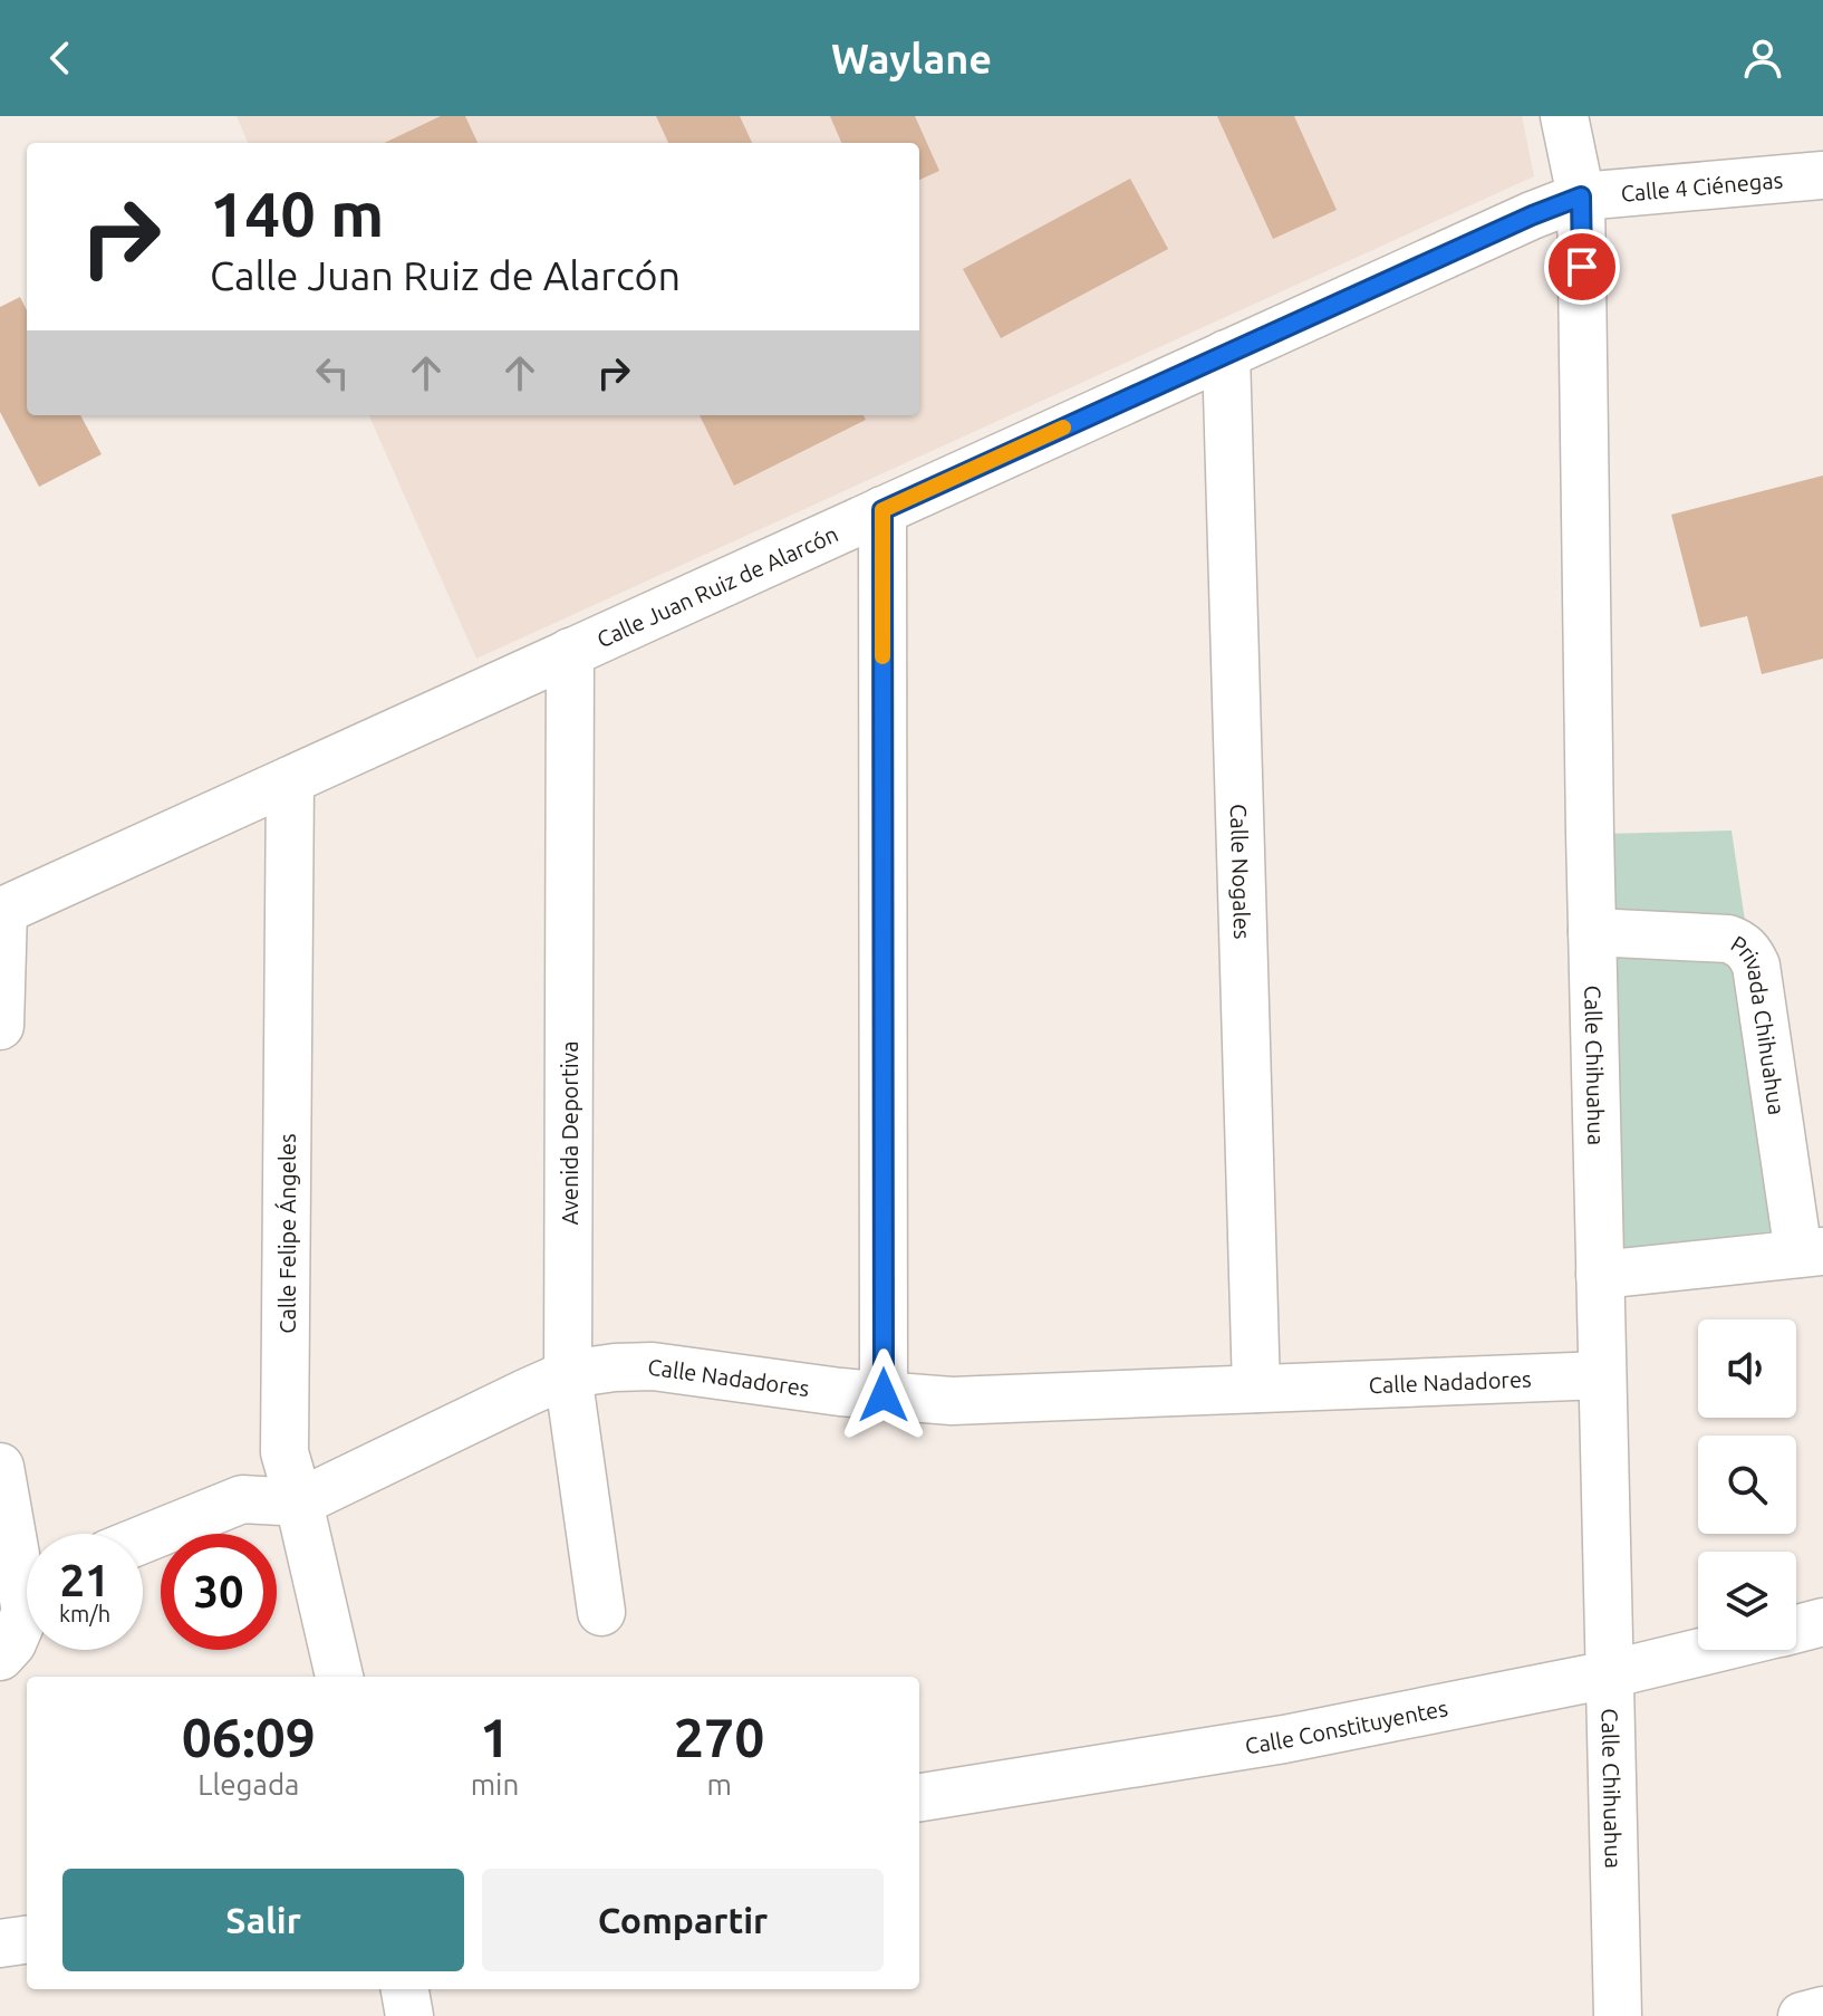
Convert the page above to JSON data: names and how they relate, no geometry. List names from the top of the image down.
{
  "streets": {
    "street": [
      "Calle 4 Ciénegas",
      "Calle Juan Ruiz de Alarcón",
      "Calle Nogales",
      "Privada Chihuahua",
      "Calle Chihuahua",
      "Avenida Deportiva",
      "Calle Felipe Ángeles",
      "Calle Nadadores",
      "Calle Constituyentes"
    ]
  },
  "crossings": [
    ["Calle 4 Ciénegas", "Calle Juan Ruiz de Alarcón"],
    ["Calle 4 Ciénegas", "Calle Chihuahua"],
    ["Calle Juan Ruiz de Alarcón", "Calle Nogales"],
    ["Calle Juan Ruiz de Alarcón", "Calle Chihuahua"],
    ["Calle Juan Ruiz de Alarcón", "Avenida Deportiva"],
    ["Calle Juan Ruiz de Alarcón", "Calle Felipe Ángeles"],
    ["Calle Nogales", "Calle Nadadores"],
    ["Privada Chihuahua", "Calle Chihuahua"],
    ["Calle Chihuahua", "Calle Nadadores"],
    ["Calle Chihuahua", "Calle Constituyentes"],
    ["Avenida Deportiva", "Calle Nadadores"],
    ["Calle Felipe Ángeles", "Calle Nadadores"]
  ],
  "page": {
    "header": "Waylane",
    "turn": ["140 m", "Calle Juan Ruiz de Alarcón"],
    "speed": "21 km/h",
    "limit": "30",
    "eta": [
      "06:09",
      "Llegada",
      "1",
      "min",
      "270",
      "m"
    ],
    "buttons": ["Salir", "Compartir"]
  }
}
